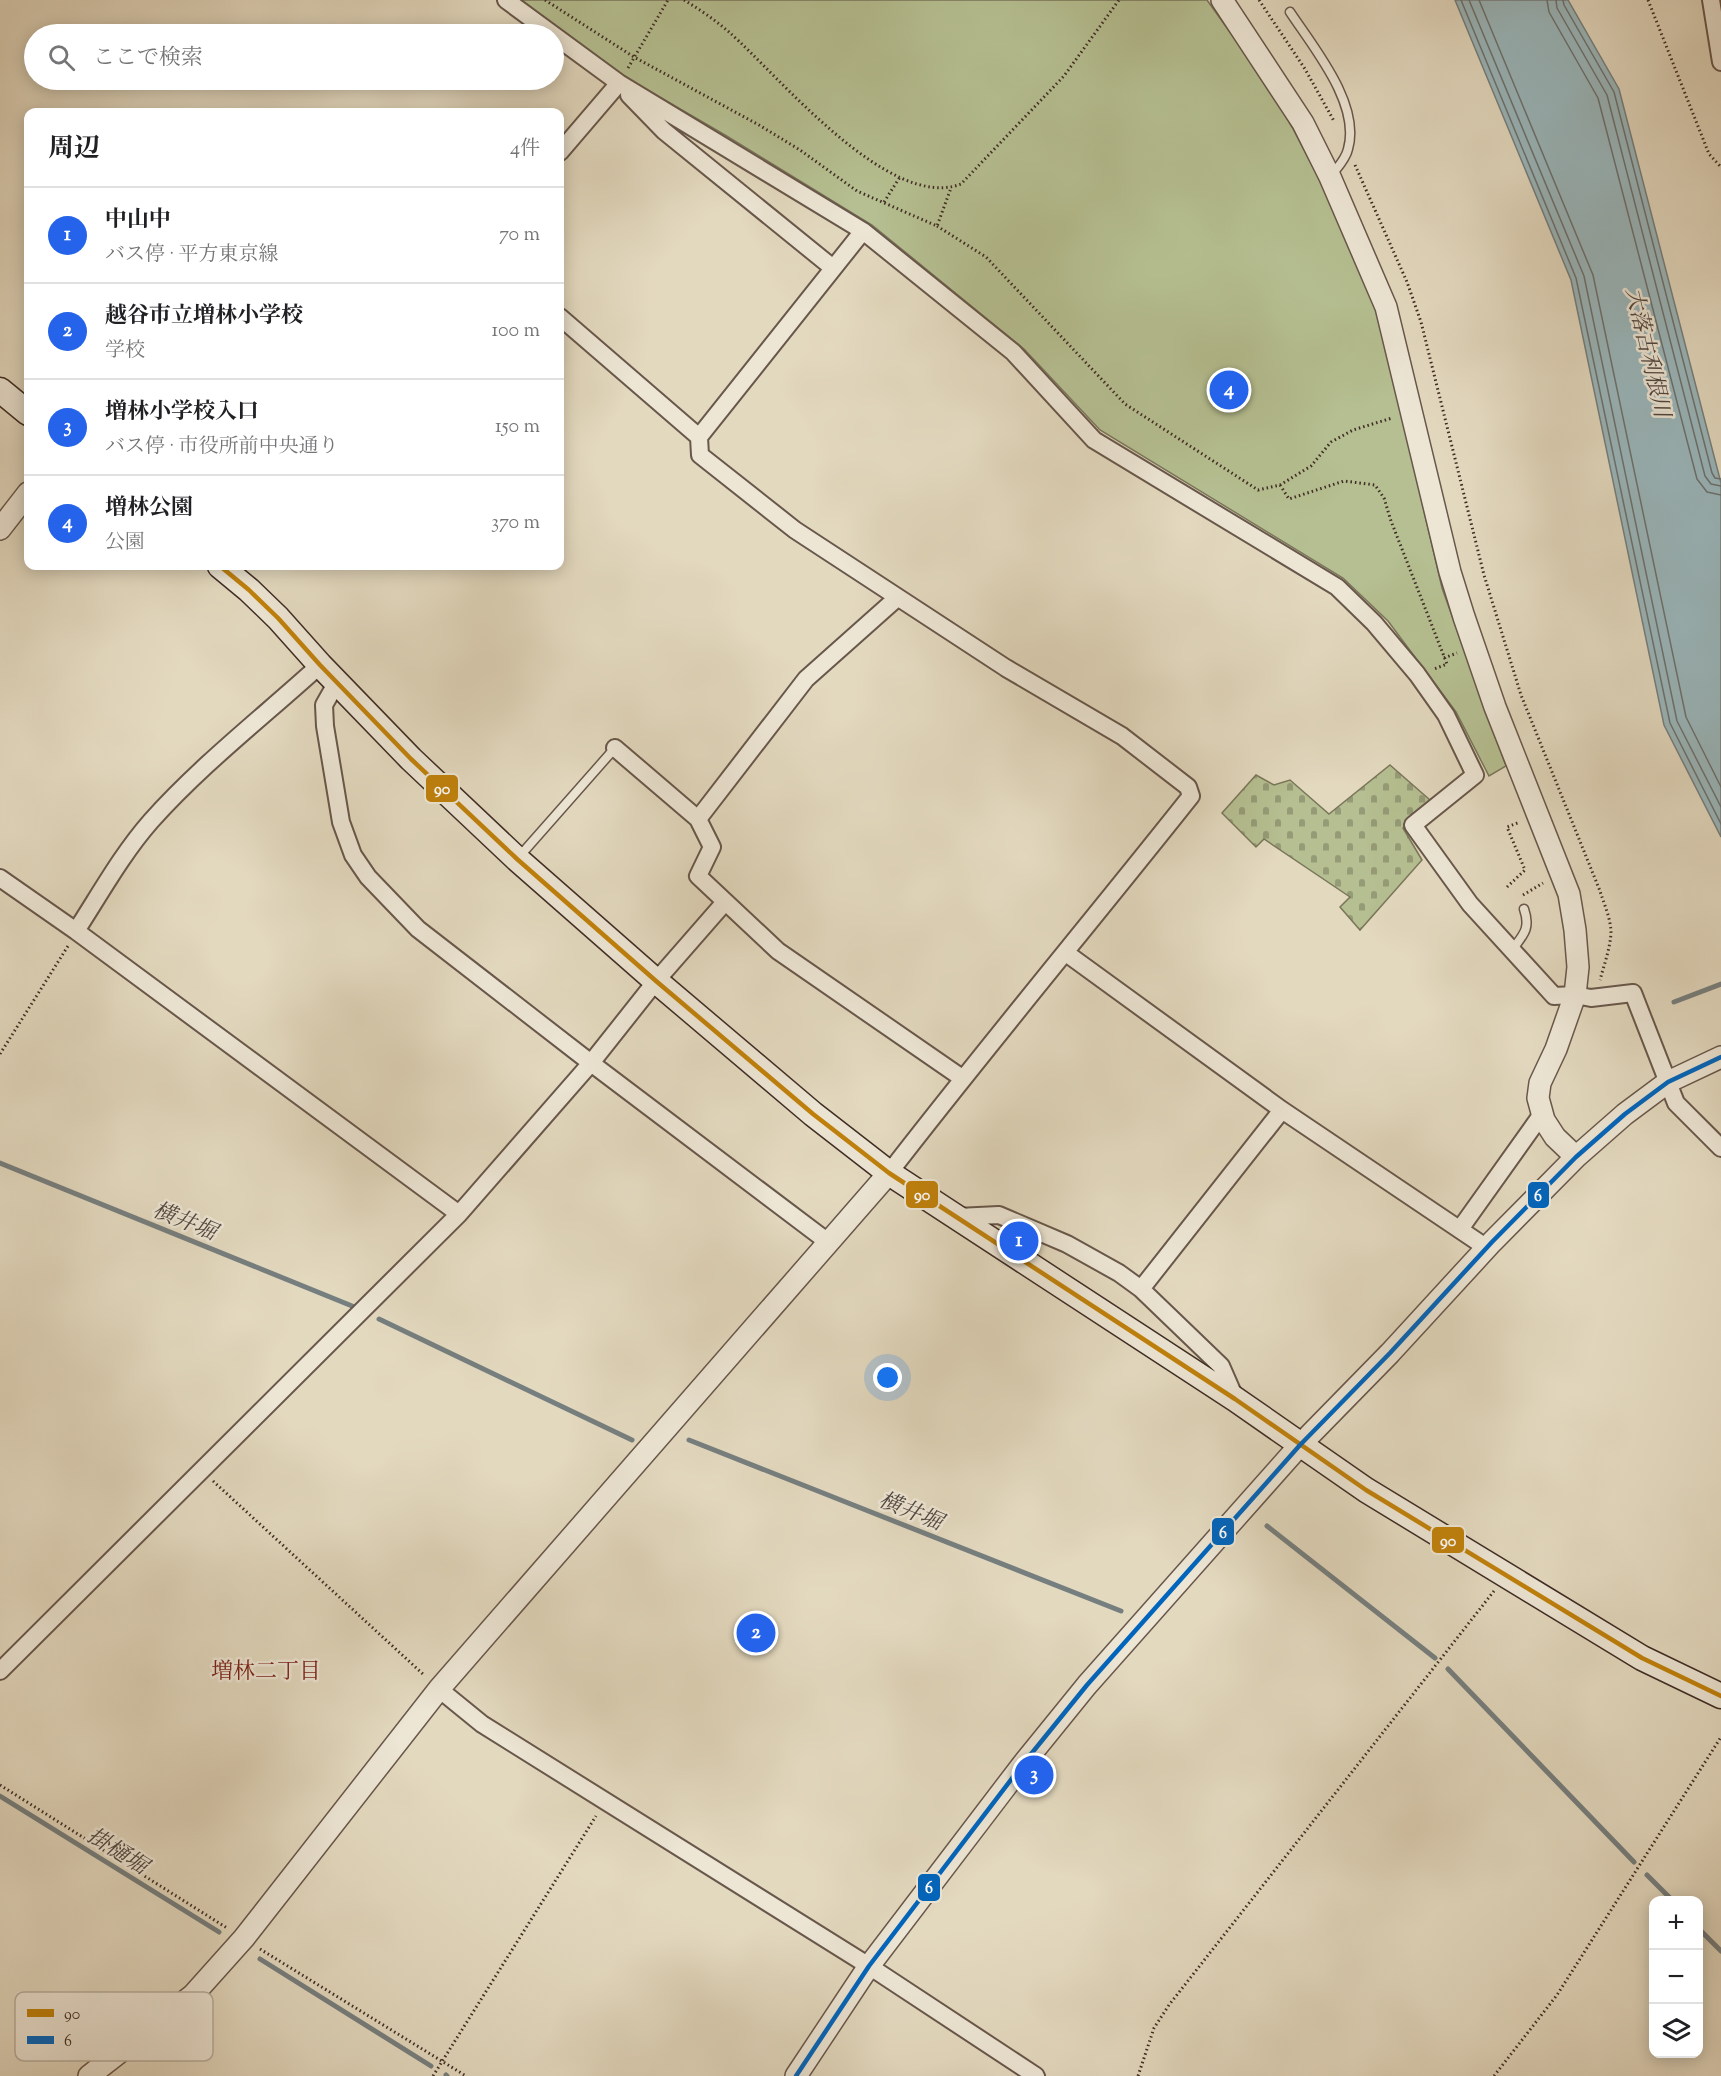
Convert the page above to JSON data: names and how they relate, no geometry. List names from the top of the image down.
{
  "districts": ["増林二丁目"],
  "water": ["大落古利根川", "横井堀", "掛樋堀"],
  "lines": ["transit line 90", "transit line 6"],
  "legend": ["90", "6"],
  "page": {
    "search": "ここで検索",
    "heading": ["周辺", "4件"],
    "list": [
      {
        "mark": "1",
        "name": "中山中",
        "note": "バス停 · 平方東京線",
        "value": "70 m"
      },
      {
        "mark": "2",
        "name": "越谷市立増林小学校",
        "note": "学校",
        "value": "100 m"
      },
      {
        "mark": "3",
        "name": "増林小学校入口",
        "note": "バス停 · 市役所前中央通り",
        "value": "150 m"
      },
      {
        "mark": "4",
        "name": "増林公園",
        "note": "公園",
        "value": "370 m"
      }
    ],
    "pins": [
      "4",
      "1",
      "2",
      "3"
    ],
    "map_buttons": ["+", "−"]
  }
}
